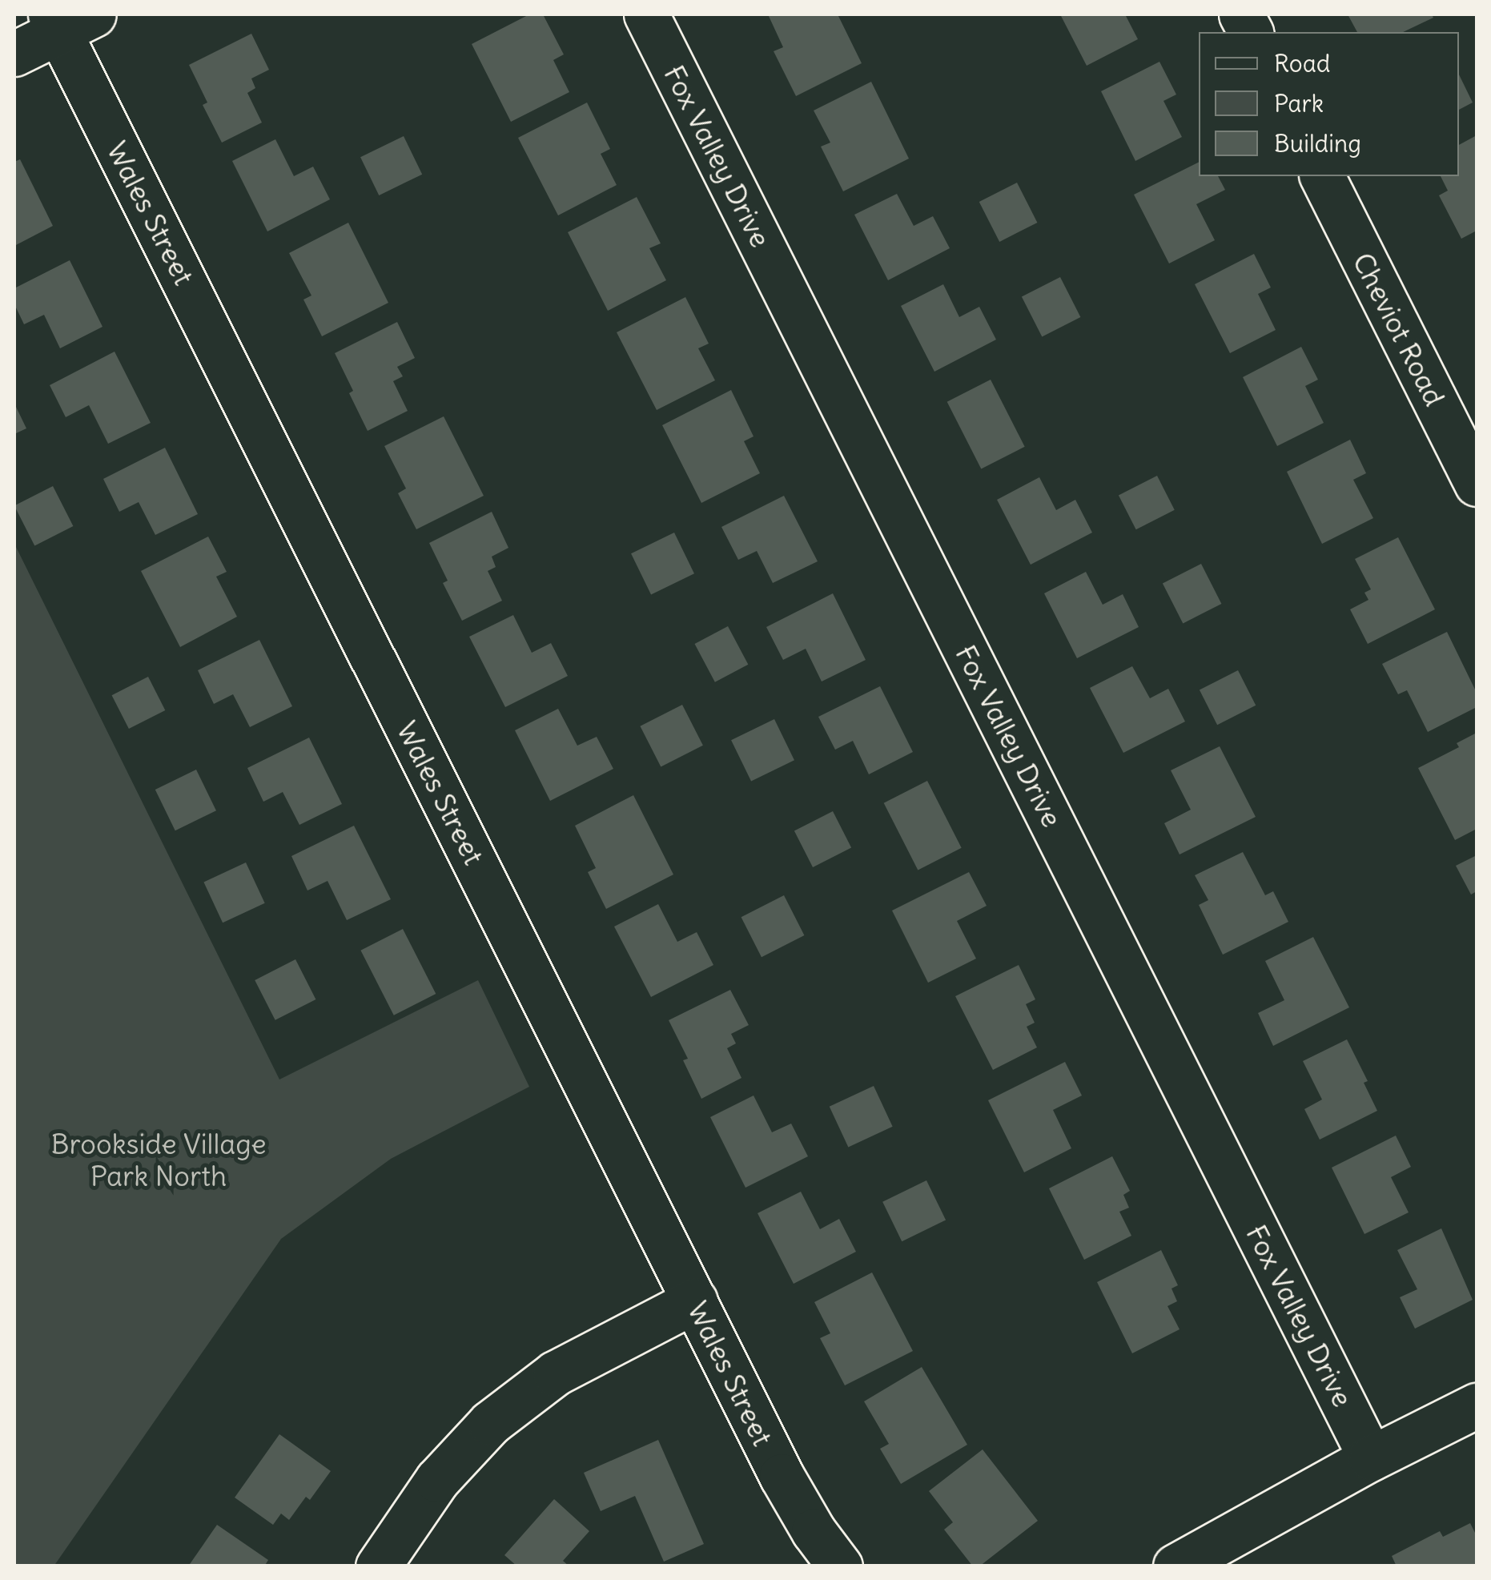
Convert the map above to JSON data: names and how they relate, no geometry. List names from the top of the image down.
{
  "streets": {
    "street": ["Fox Valley Drive", "Wales Street", "Cheviot Road"]
  },
  "parks": ["Brookside Village Park North"],
  "legend": ["Road", "Park", "Building"]
}
